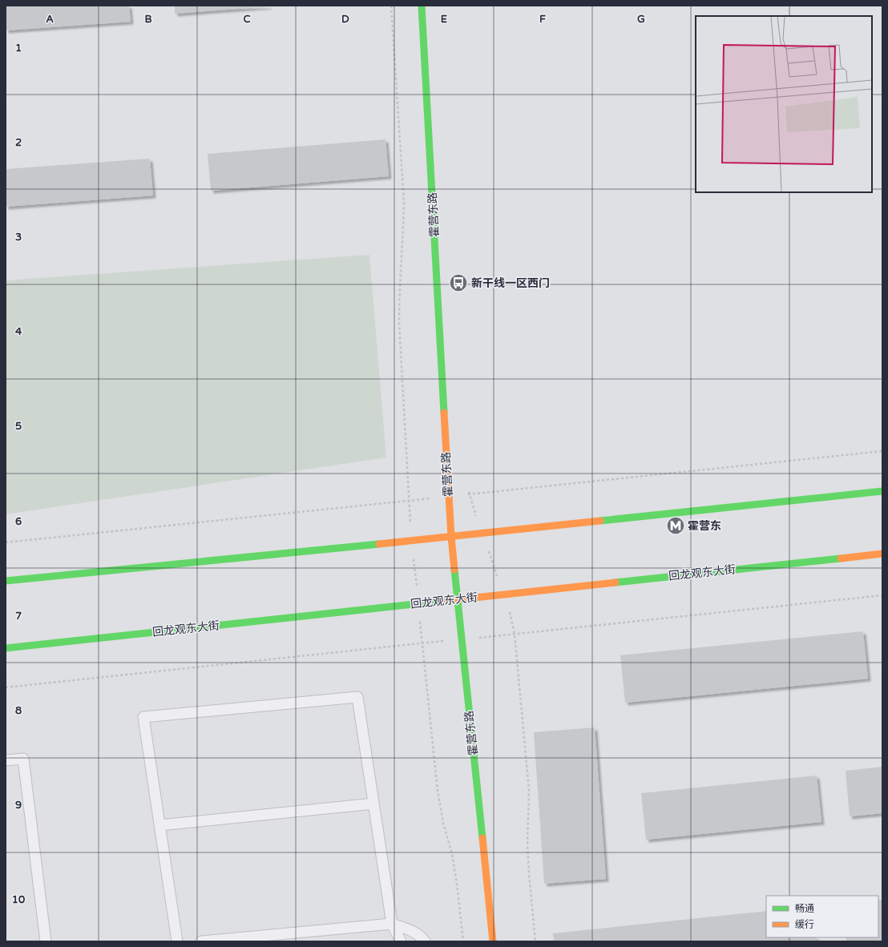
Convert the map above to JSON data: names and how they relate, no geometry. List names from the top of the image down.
{
  "streets": {
    "main road": ["霍营东路", "回龙观东大街"]
  },
  "crossings": [
    ["霍营东路", "回龙观东大街"]
  ],
  "places": {
    "bus stop": ["新干线一区西门"],
    "metro station": ["霍营东"]
  },
  "legend": ["畅通", "缓行"],
  "grid": {
    "columns": [
      "A",
      "B",
      "C",
      "D",
      "E",
      "F",
      "G"
    ],
    "rows": [
      "1",
      "2",
      "3",
      "4",
      "5",
      "6",
      "7",
      "8",
      "9",
      "10"
    ]
  }
}
